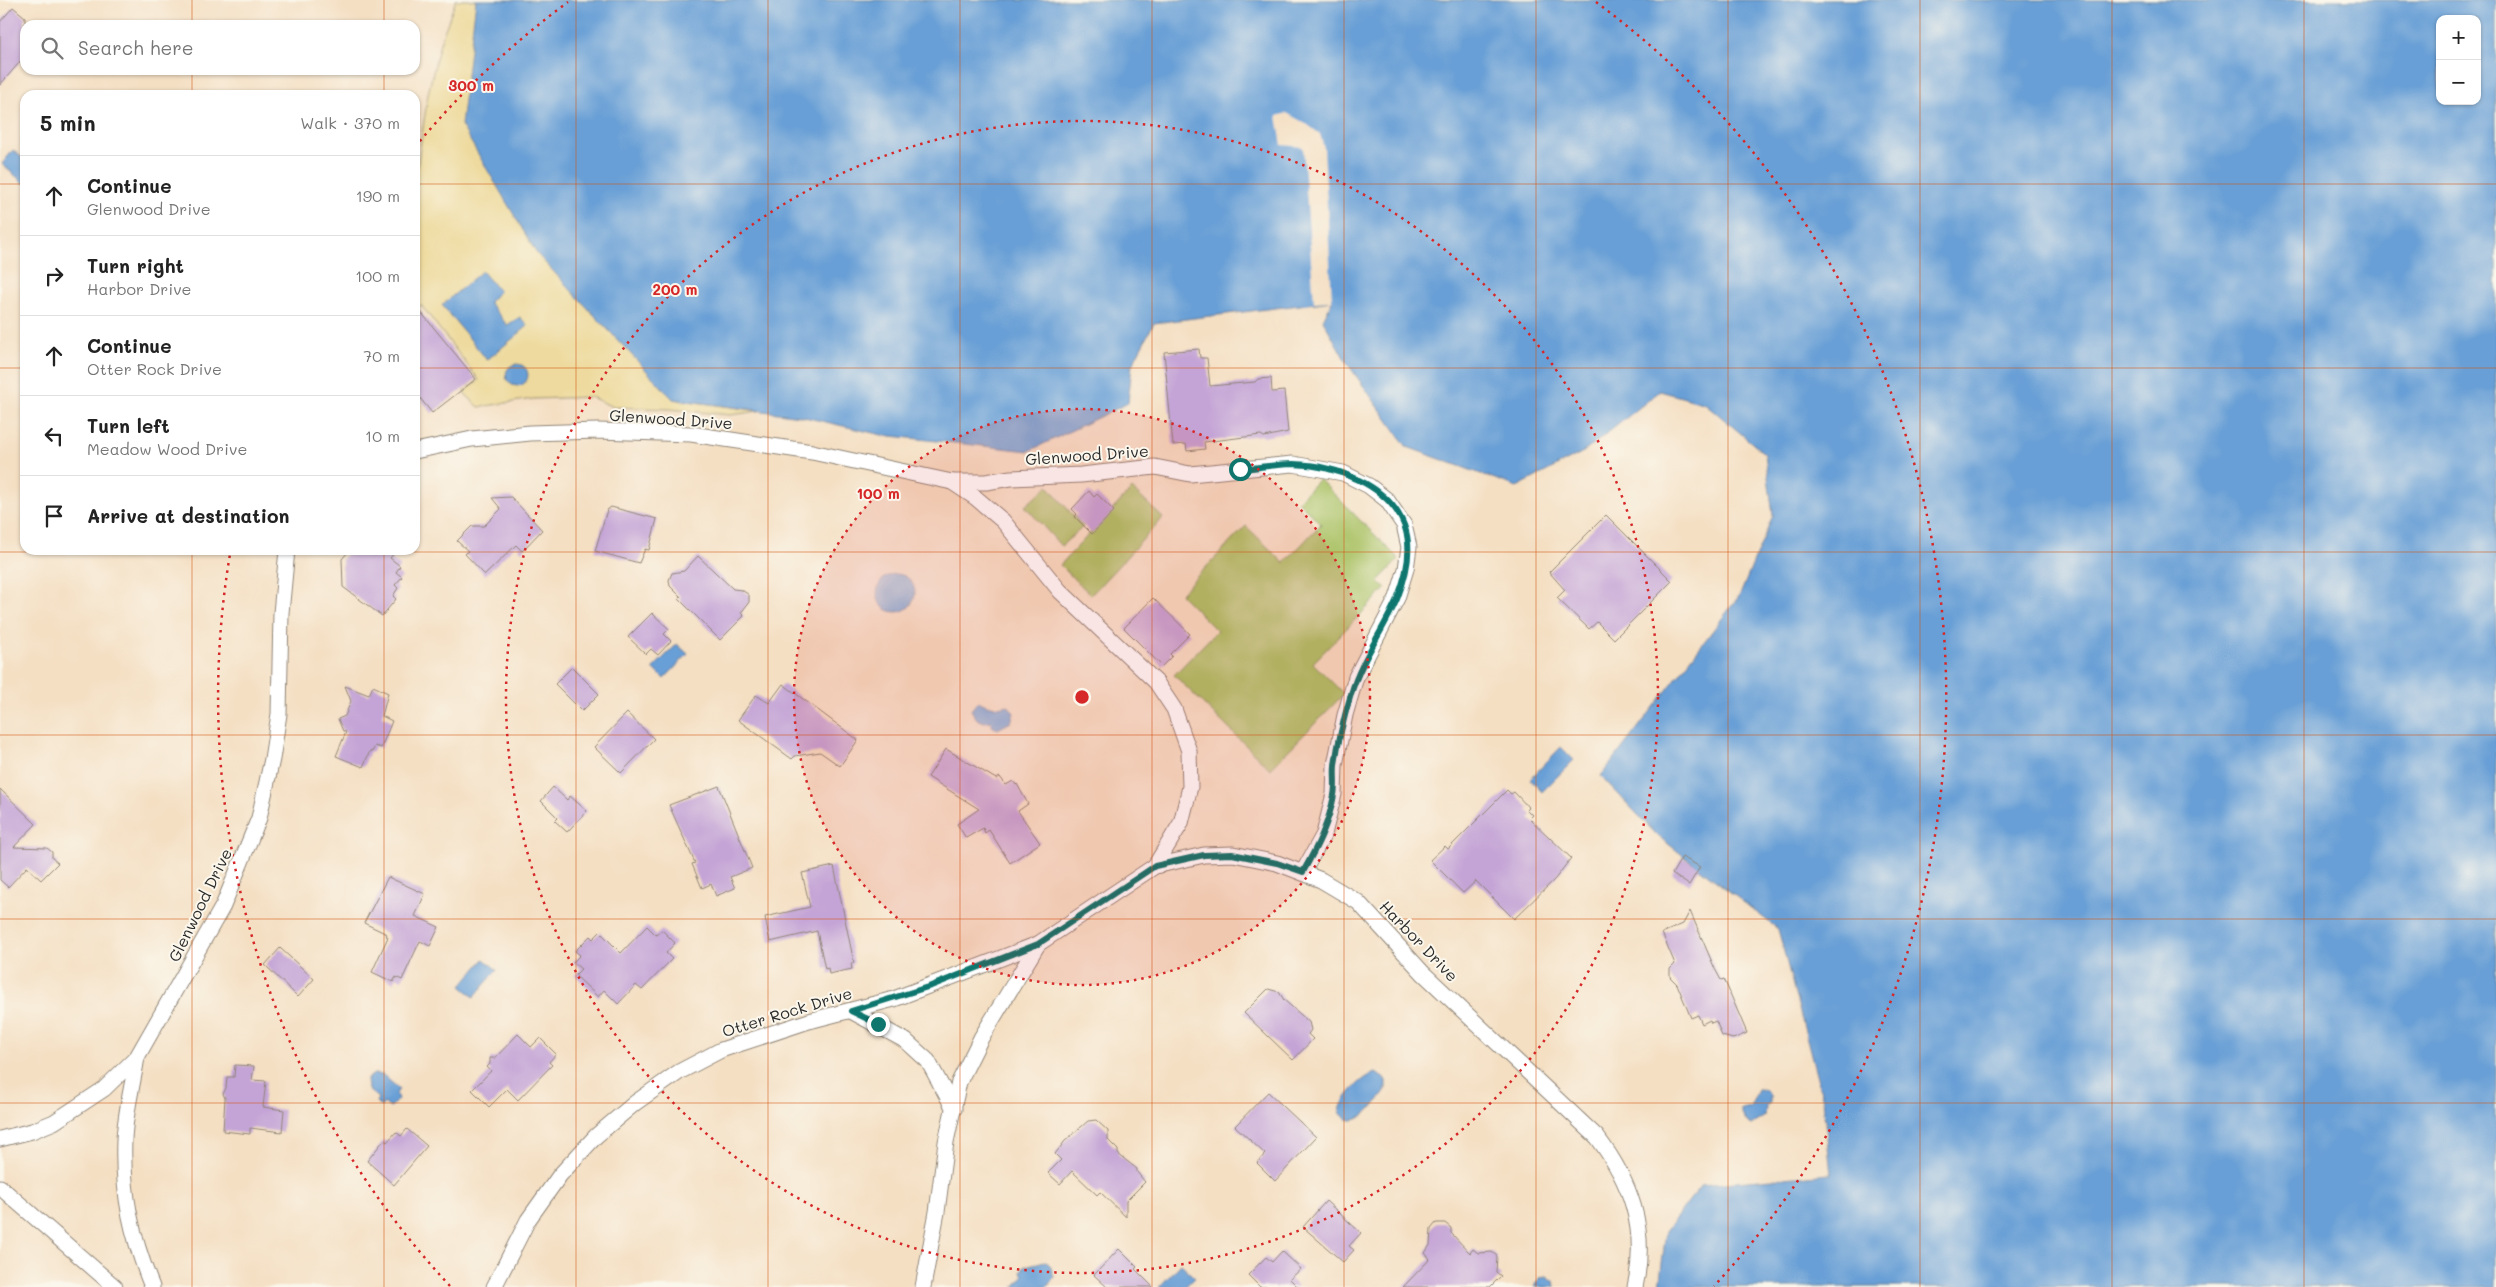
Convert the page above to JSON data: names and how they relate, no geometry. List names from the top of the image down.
{
  "streets": {
    "street": ["Glenwood Drive", "Harbor Drive", "Otter Rock Drive"]
  },
  "crossings": [
    ["Glenwood Drive", "Harbor Drive"],
    ["Harbor Drive", "Otter Rock Drive"]
  ],
  "page": {
    "map_buttons": ["+", "−"],
    "search": "Search here",
    "heading": ["5 min", "Walk · 370 m"],
    "list": [
      ["Continue", "Glenwood Drive", "190 m"],
      ["Turn right", "Harbor Drive", "100 m"],
      ["Continue", "Otter Rock Drive", "70 m"],
      ["Turn left", "Meadow Wood Drive", "10 m"],
      "Arrive at destination"
    ]
  },
  "rings": ["300 m", "200 m", "100 m"]
}
